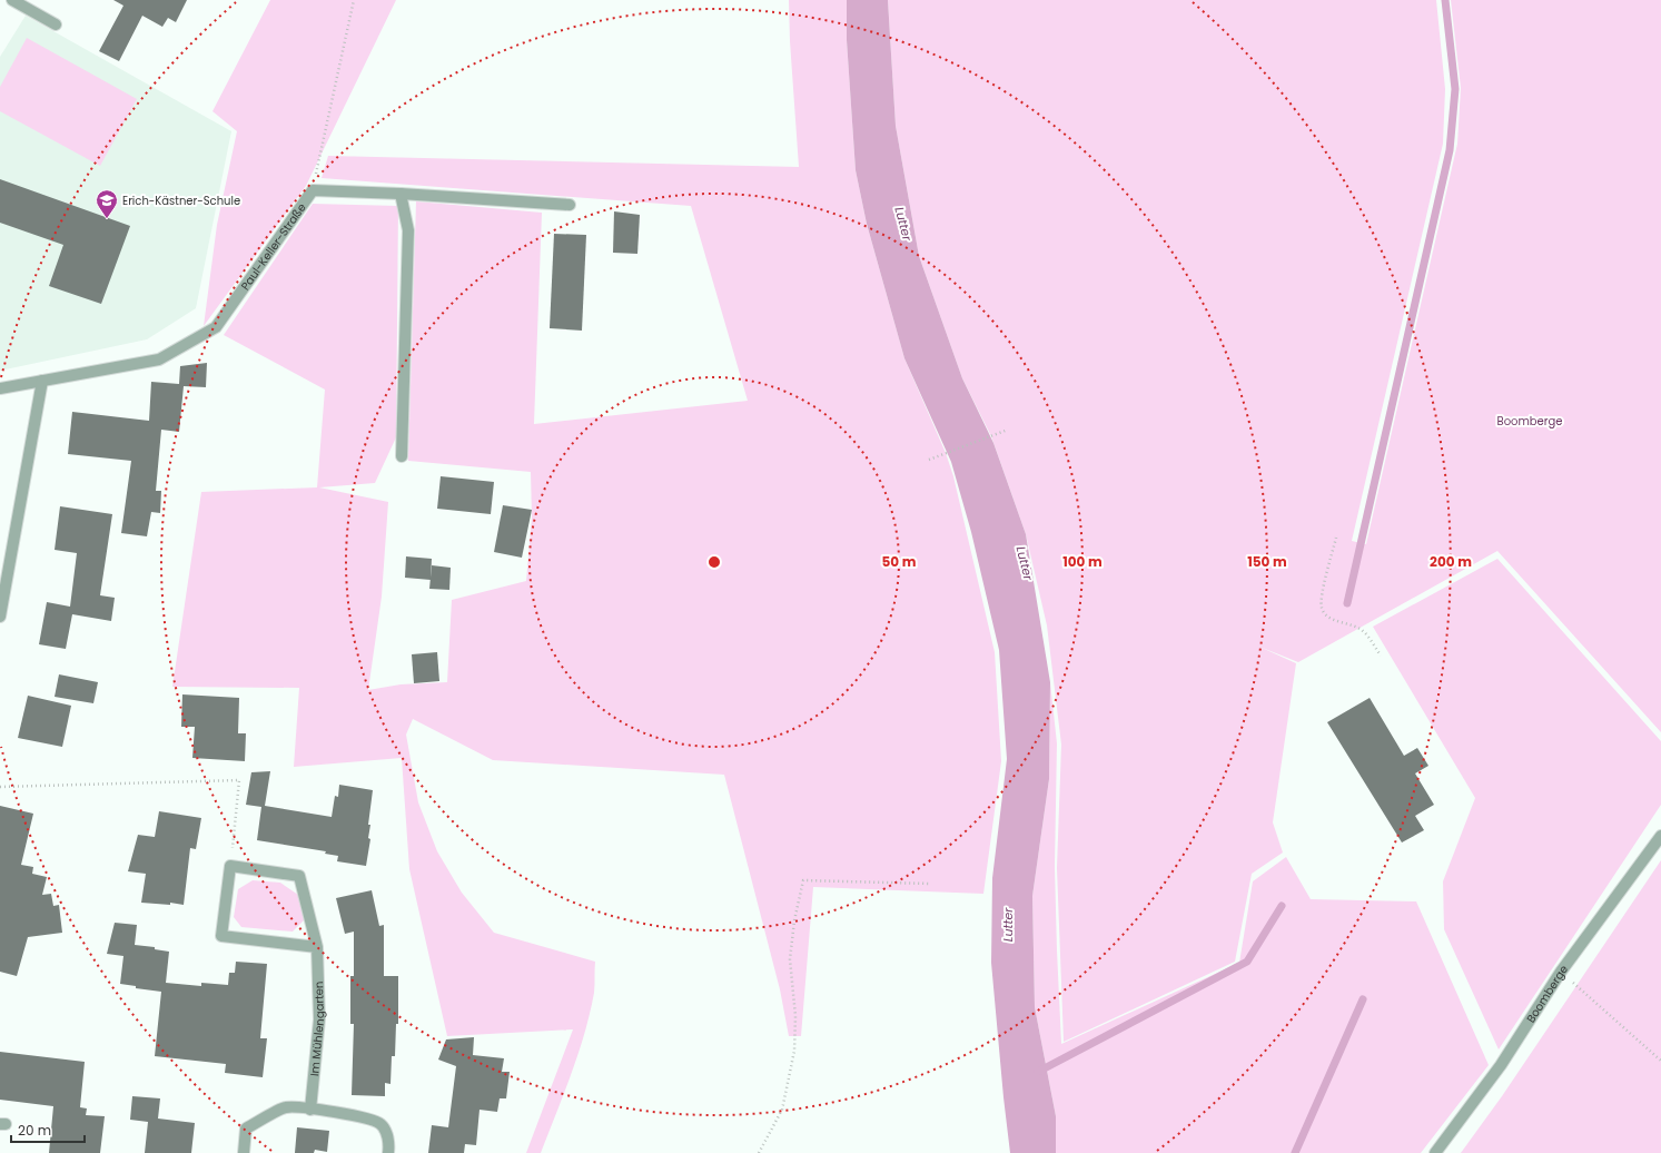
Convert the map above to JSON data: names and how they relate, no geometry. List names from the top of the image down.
{
  "streets": {
    "street": ["Paul-Keller-Straße", "Boomberge", "Im Mühlengarten"]
  },
  "water": ["Lutter"],
  "parks": ["Boomberge"],
  "places": {
    "school or university": ["Erich-Kästner-Schule"]
  },
  "scale_bar": "20 m",
  "rings": [
    "50 m",
    "100 m",
    "150 m",
    "200 m"
  ]
}
